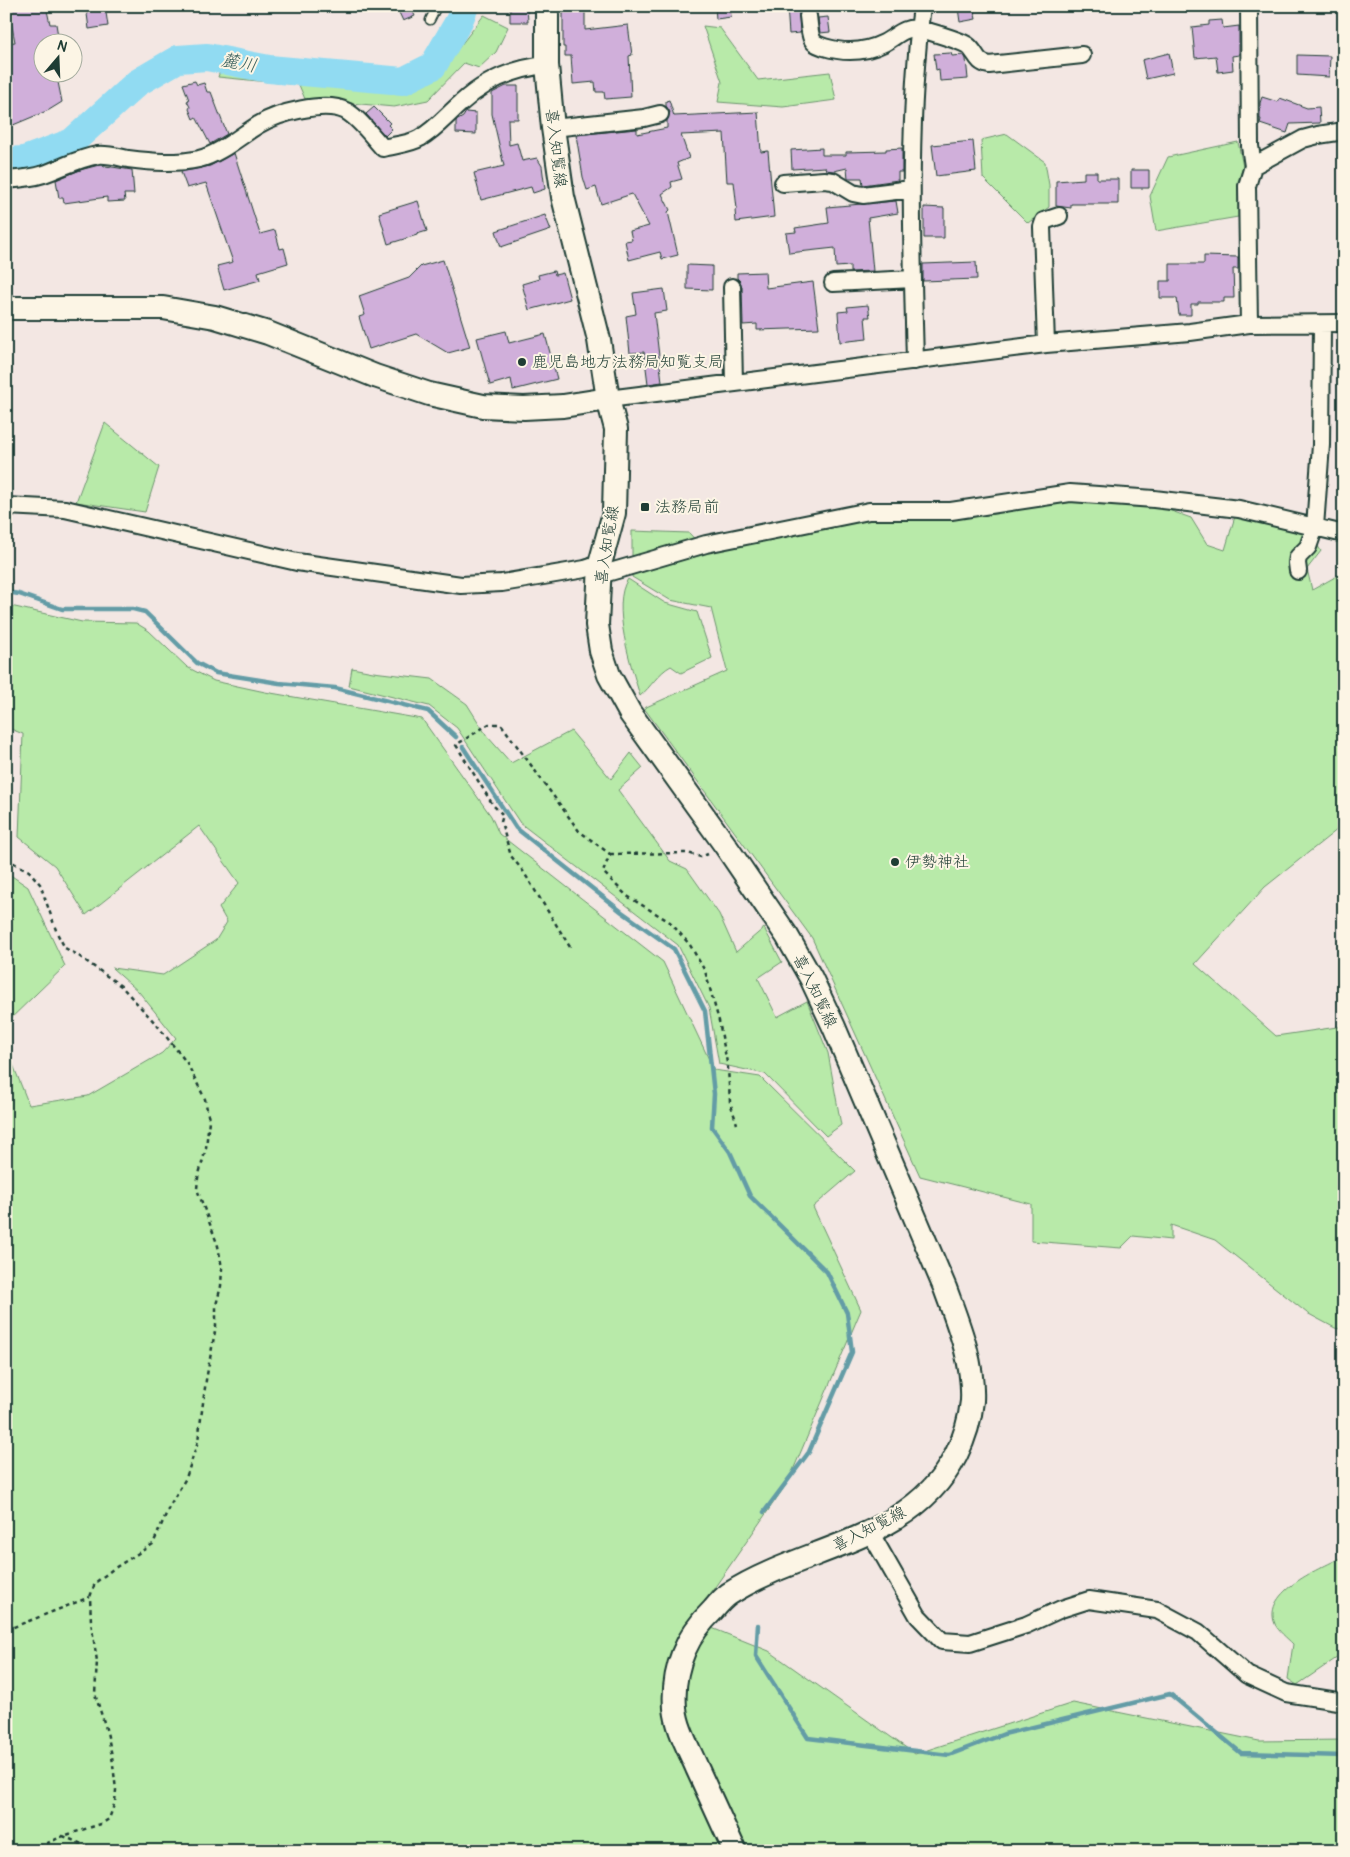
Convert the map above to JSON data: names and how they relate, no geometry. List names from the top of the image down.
{
  "streets": {
    "main road": ["喜入知覧線"]
  },
  "water": ["麓川"],
  "places": {
    "other": ["鹿児島地方法務局知覧支局", "伊勢神社"],
    "transit": ["法務局前"]
  },
  "north": "top"
}
